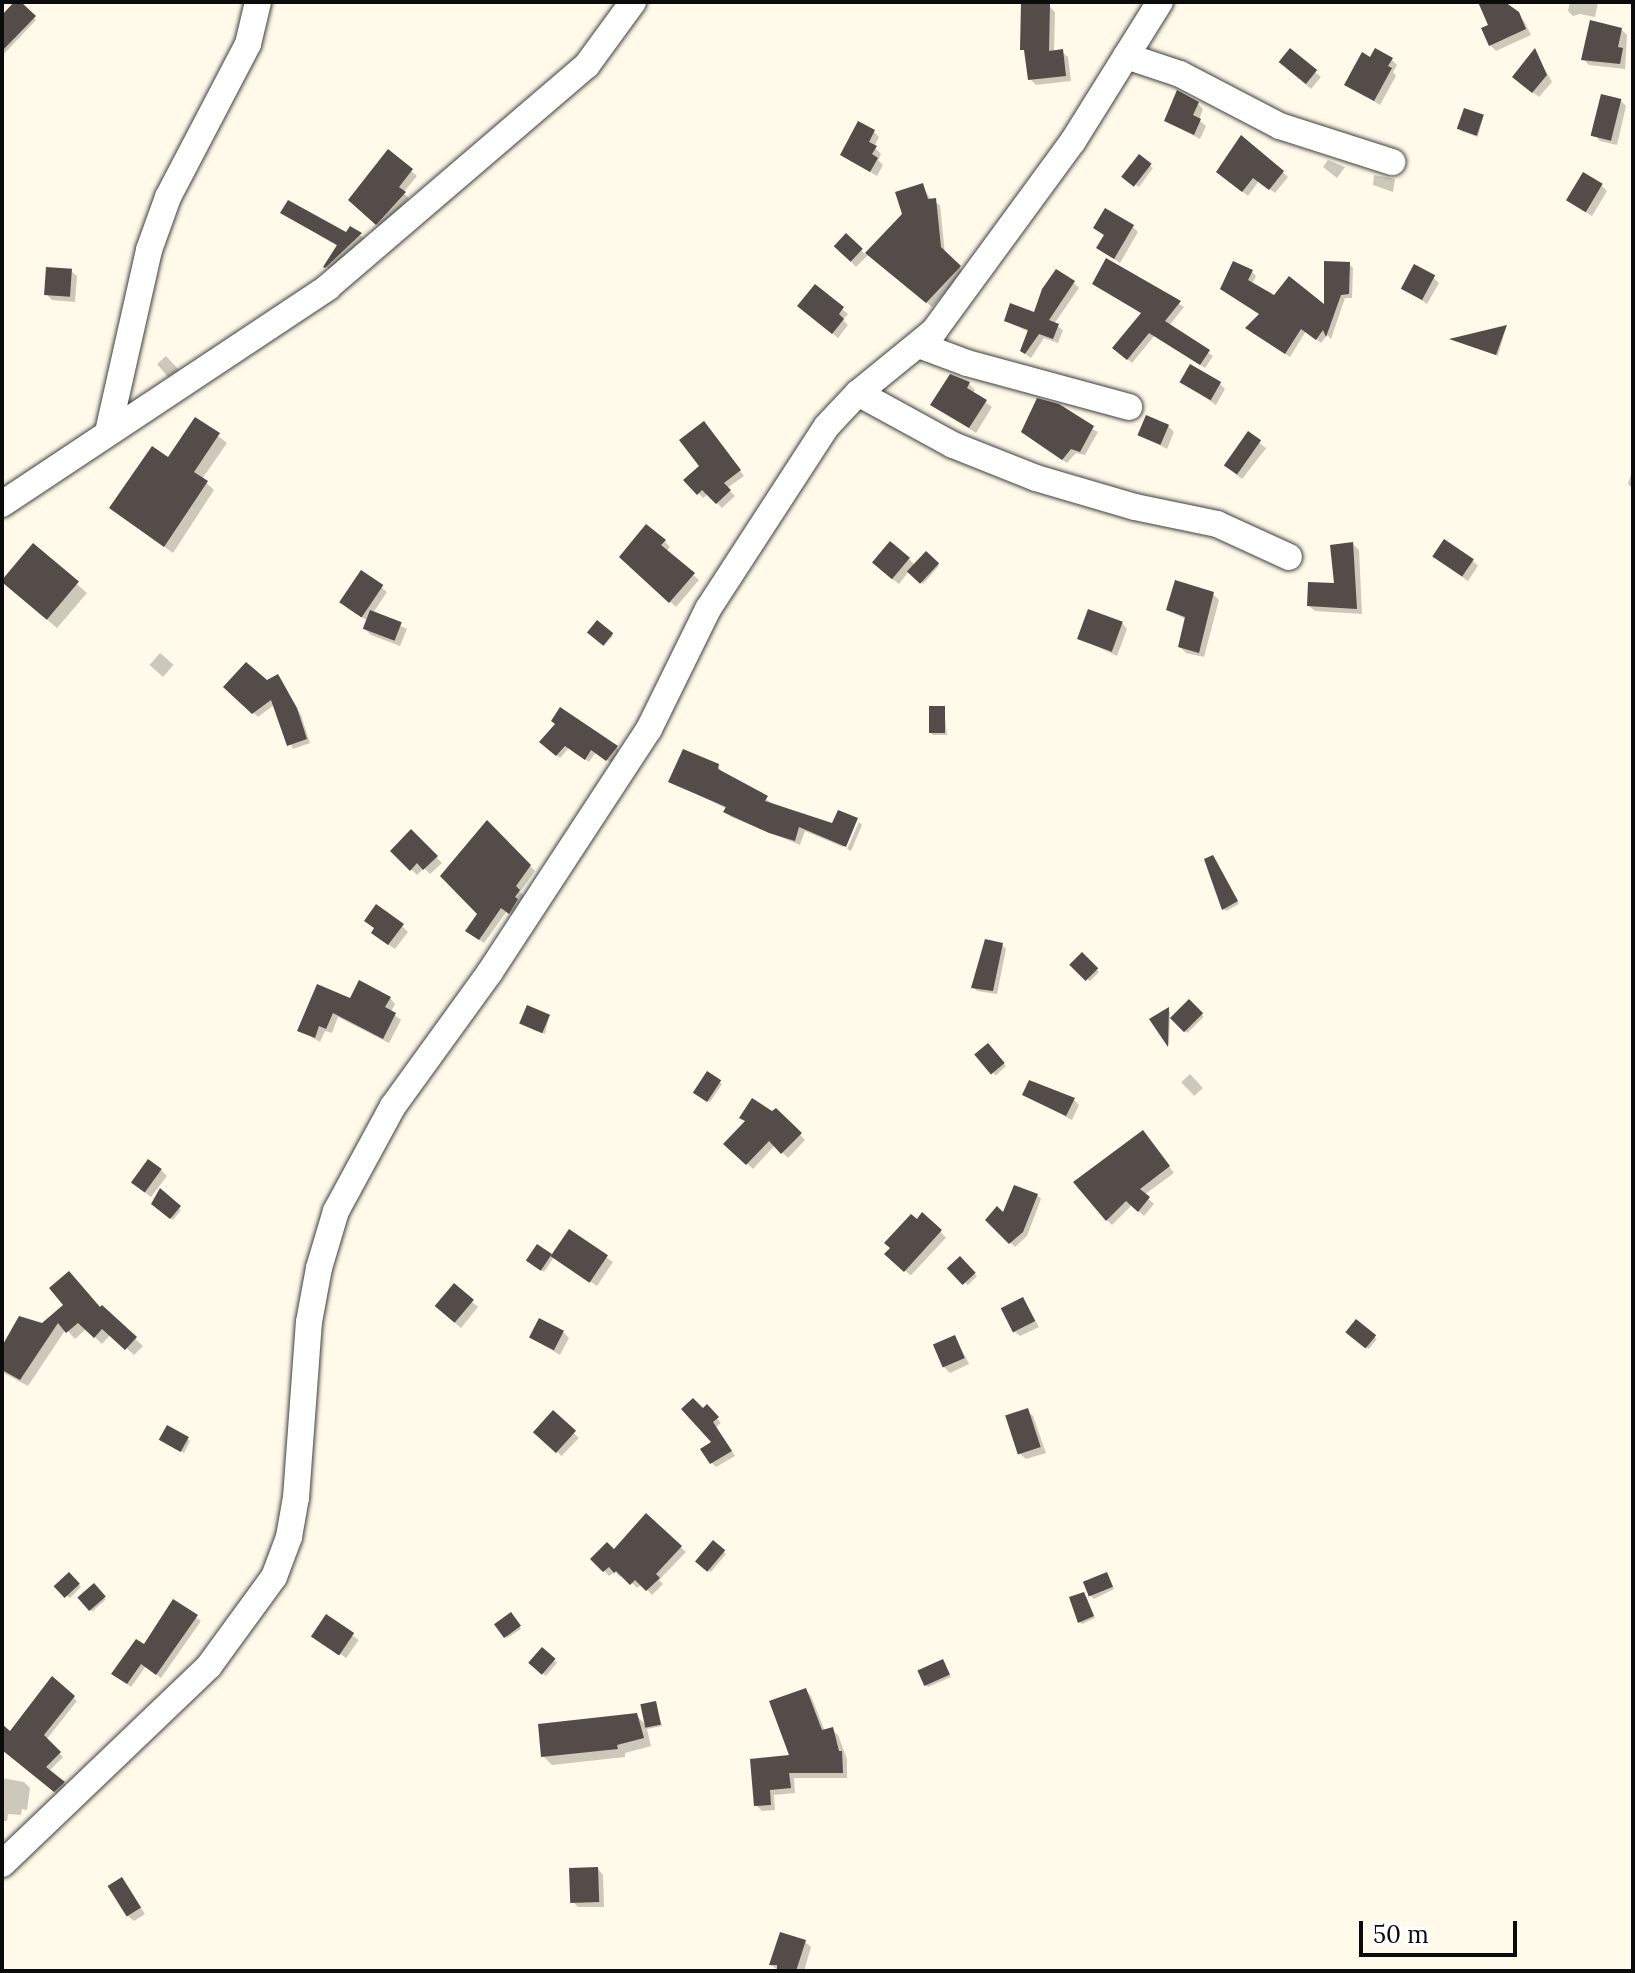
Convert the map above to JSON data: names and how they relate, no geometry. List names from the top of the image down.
{
  "scale_bar": "50 m"
}
